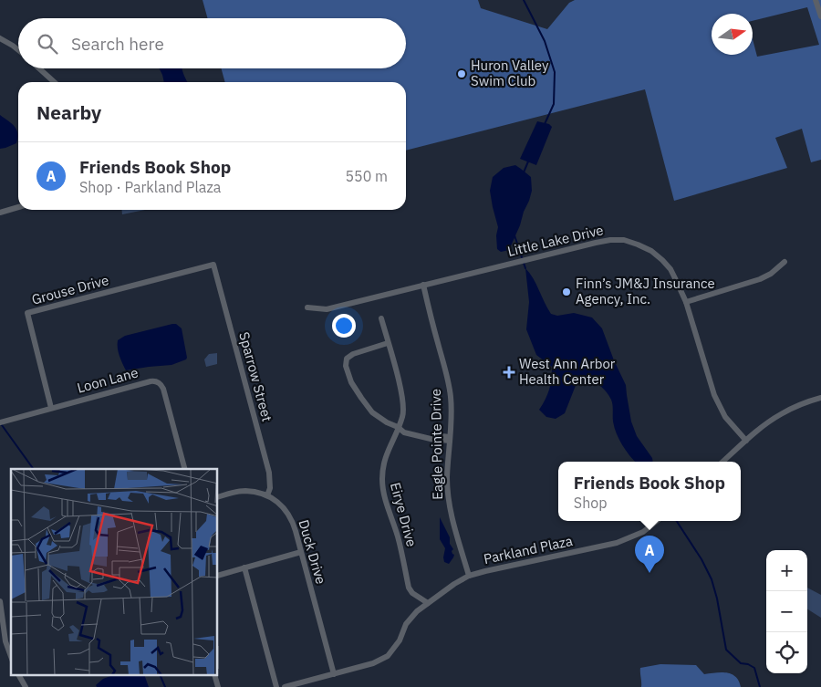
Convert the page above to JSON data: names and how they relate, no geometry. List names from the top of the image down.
{
  "streets": {
    "street": [
      "Little Lake Drive",
      "Grouse Drive",
      "Sparrow Street",
      "Loon Lane",
      "Eagle Pointe Drive",
      "Eirye Drive",
      "Parkland Plaza",
      "Duck Drive"
    ]
  },
  "crossings": [
    ["Little Lake Drive", "Eagle Pointe Drive"],
    ["Grouse Drive", "Sparrow Street"],
    ["Grouse Drive", "Loon Lane"],
    ["Sparrow Street", "Duck Drive"],
    ["Eagle Pointe Drive", "Parkland Plaza"],
    ["Eirye Drive", "Parkland Plaza"],
    ["Parkland Plaza", "Duck Drive"]
  ],
  "places": {
    "other": ["Huron Valley Swim Club", "Finn’s JM&J Insurance Agency, Inc."],
    "health": ["West Ann Arbor Health Center"]
  },
  "north": "right",
  "page": {
    "search": "Search here",
    "heading": "Nearby",
    "list": [
      {
        "mark": "A",
        "name": "Friends Book Shop",
        "note": "Shop · Parkland Plaza",
        "value": "550 m"
      }
    ],
    "popup": ["Friends Book Shop", "Shop"],
    "pins": "A",
    "map_buttons": ["+", "−"]
  }
}
